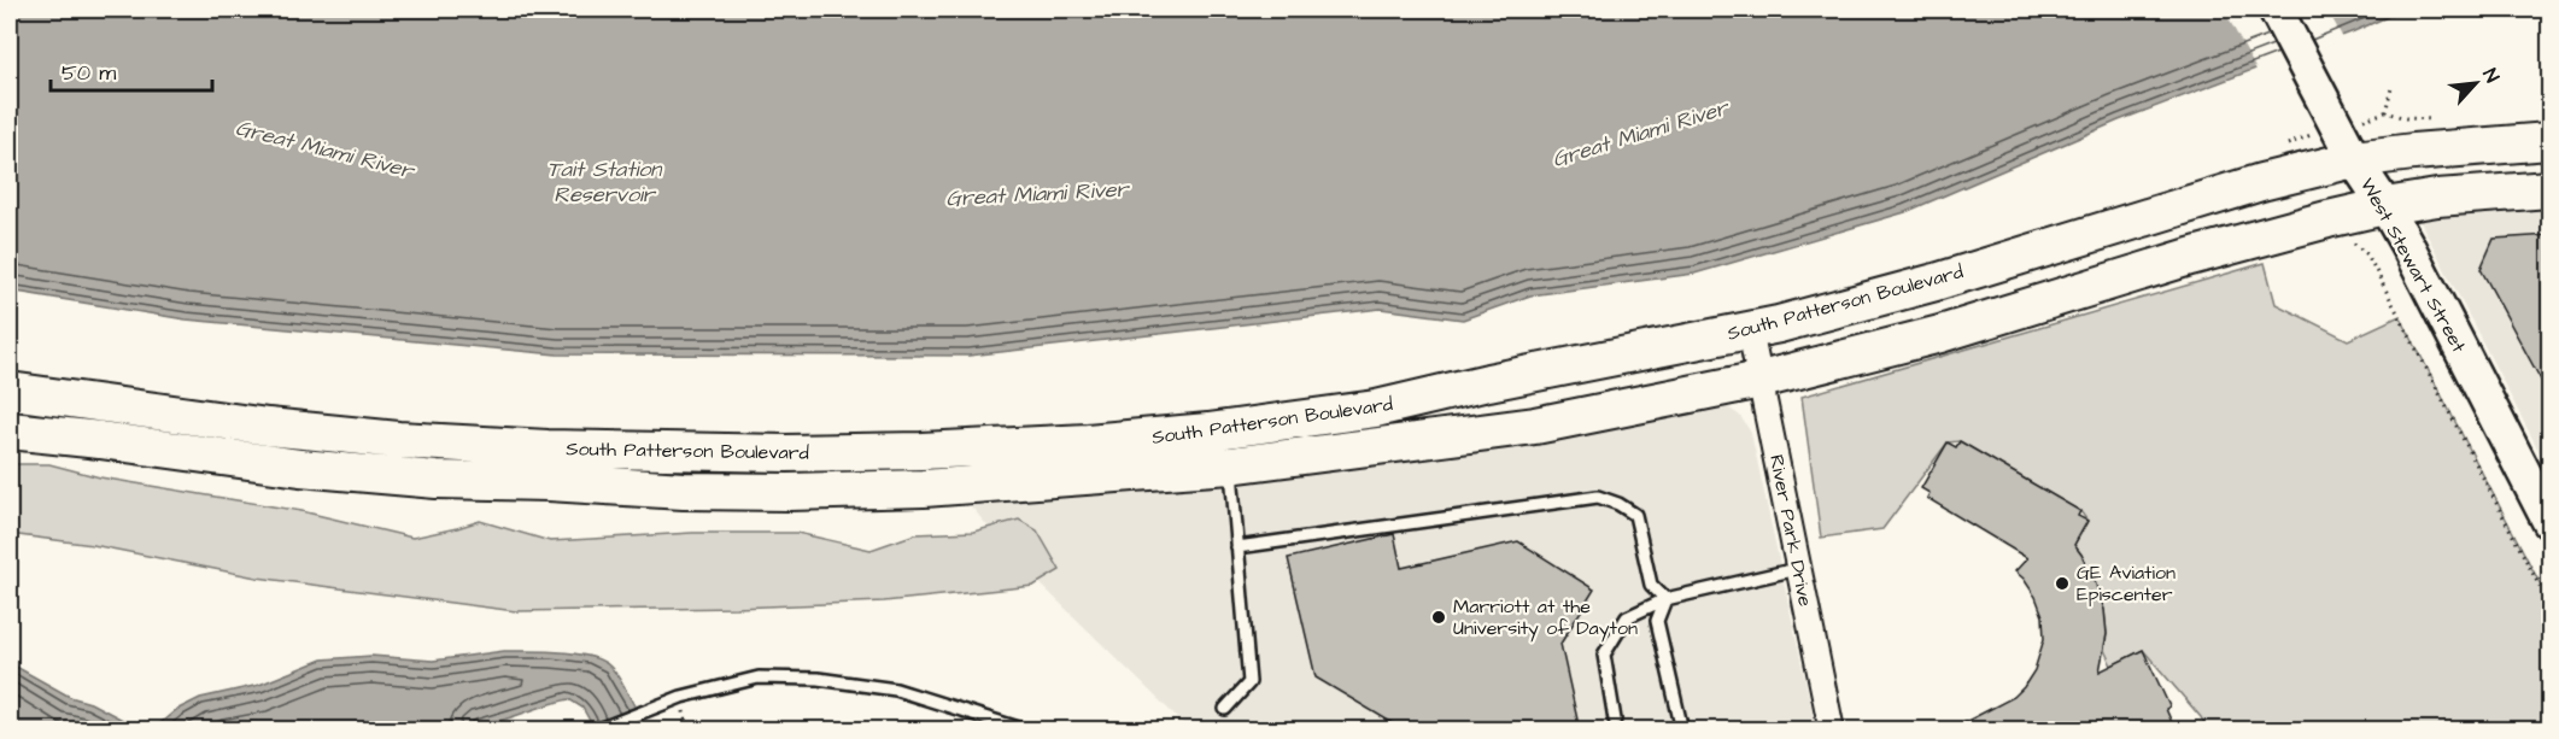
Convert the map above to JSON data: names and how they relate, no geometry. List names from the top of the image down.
{
  "streets": {
    "main road": ["West Stewart Street", "South Patterson Boulevard"],
    "street": ["River Park Drive"]
  },
  "crossings": [
    ["West Stewart Street", "South Patterson Boulevard"],
    ["South Patterson Boulevard", "River Park Drive"]
  ],
  "water": ["Great Miami River", "Tait Station Reservoir"],
  "places": ["GE Aviation Episcenter", "Marriott at the University of Dayton"],
  "scale_bar": "50 m",
  "north": "top right"
}
